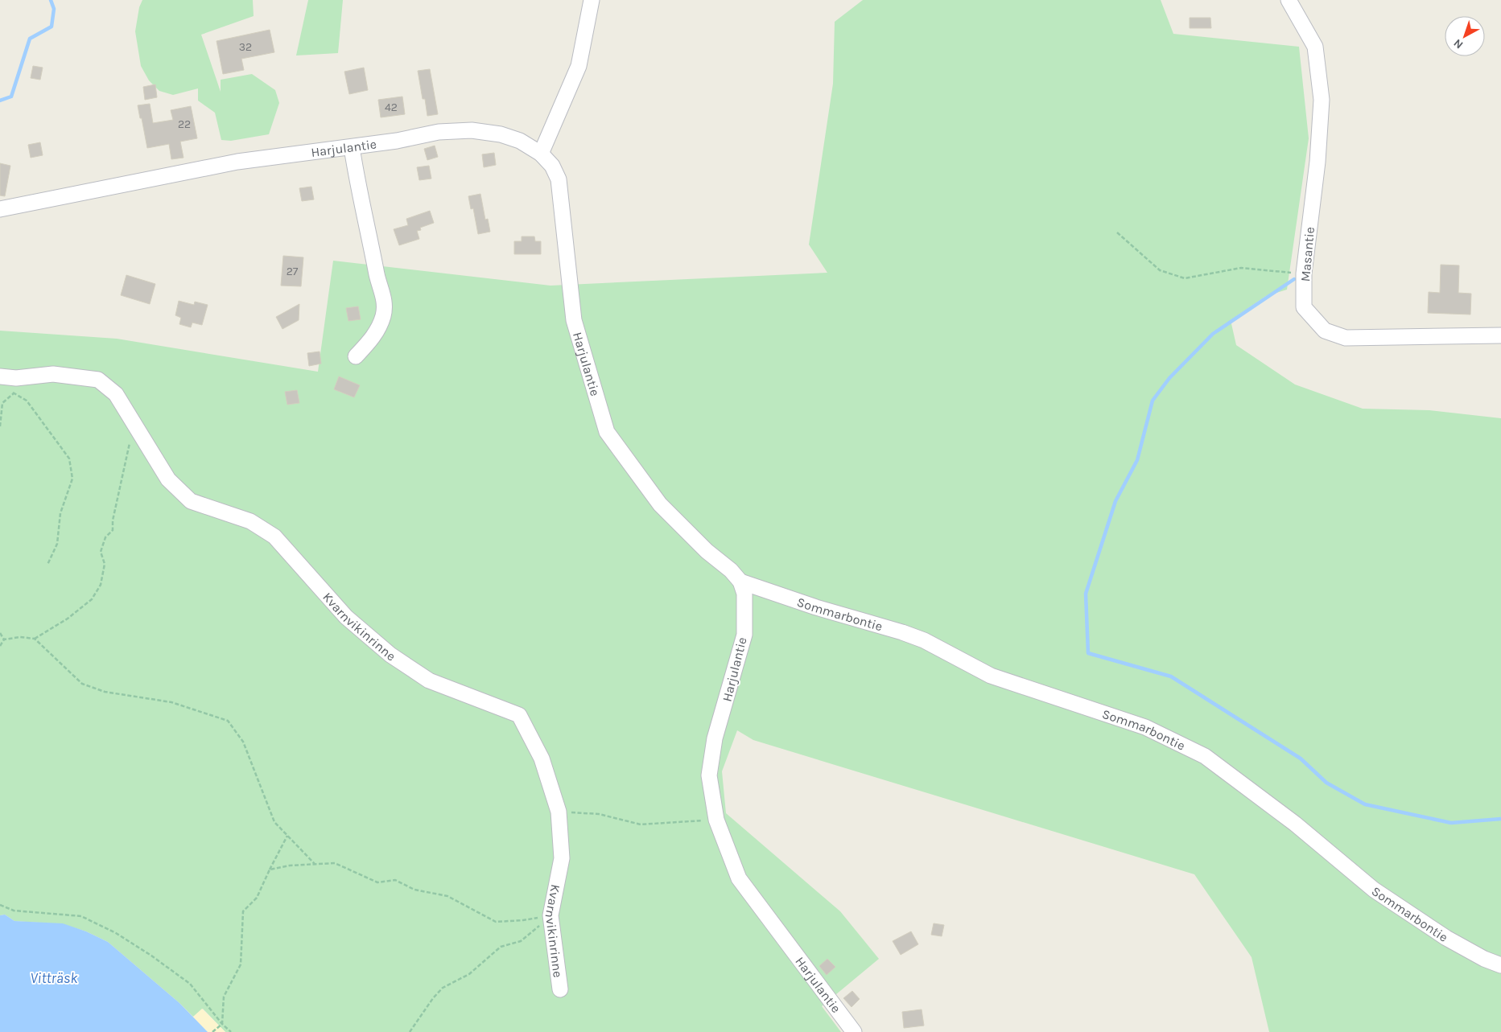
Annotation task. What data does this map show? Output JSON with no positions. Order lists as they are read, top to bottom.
{
  "streets": {
    "street": [
      "Harjulantie",
      "Masantie",
      "Sommarbontie",
      "Kvarnvikinrinne"
    ]
  },
  "crossings": [
    ["Harjulantie", "Sommarbontie"]
  ],
  "water": ["Vitträsk"],
  "house_numbers": [
    "32",
    "42",
    "22",
    "27"
  ],
  "north": "bottom left"
}
